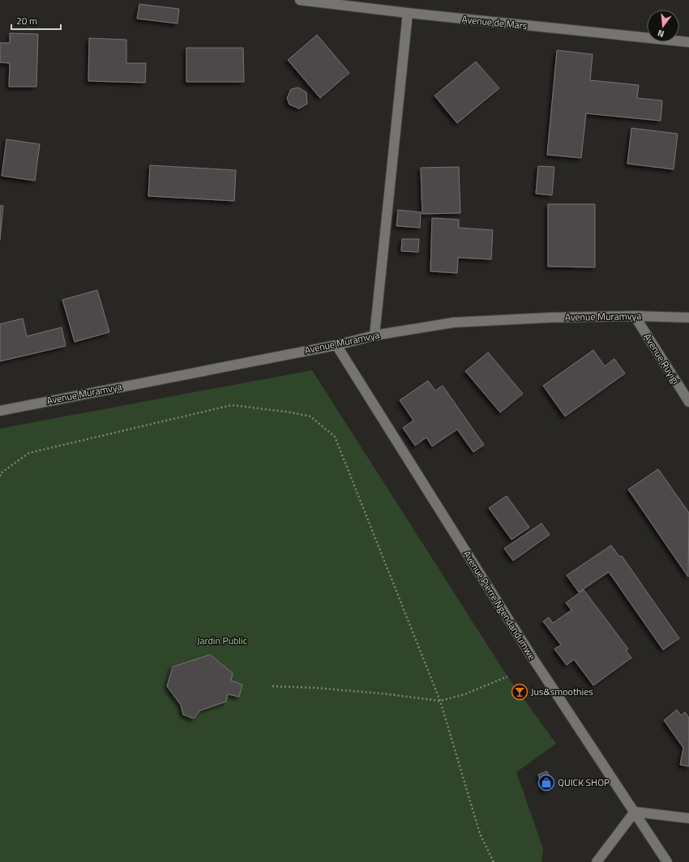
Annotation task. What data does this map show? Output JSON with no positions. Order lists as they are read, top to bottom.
{
  "streets": {
    "street": [
      "Avenue de Mars",
      "Avenue Muramvya",
      "Avenue Ruyigi",
      "Avenue Pierre Ngendandumwe"
    ]
  },
  "crossings": [
    ["Avenue Muramvya", "Avenue Ruyigi"],
    ["Avenue Muramvya", "Avenue Pierre Ngendandumwe"]
  ],
  "parks": ["Jardin Public"],
  "places": {
    "bar": ["Jus&smoothies"],
    "shop": ["QUICK SHOP"]
  },
  "scale_bar": "20 m",
  "north": "bottom"
}
